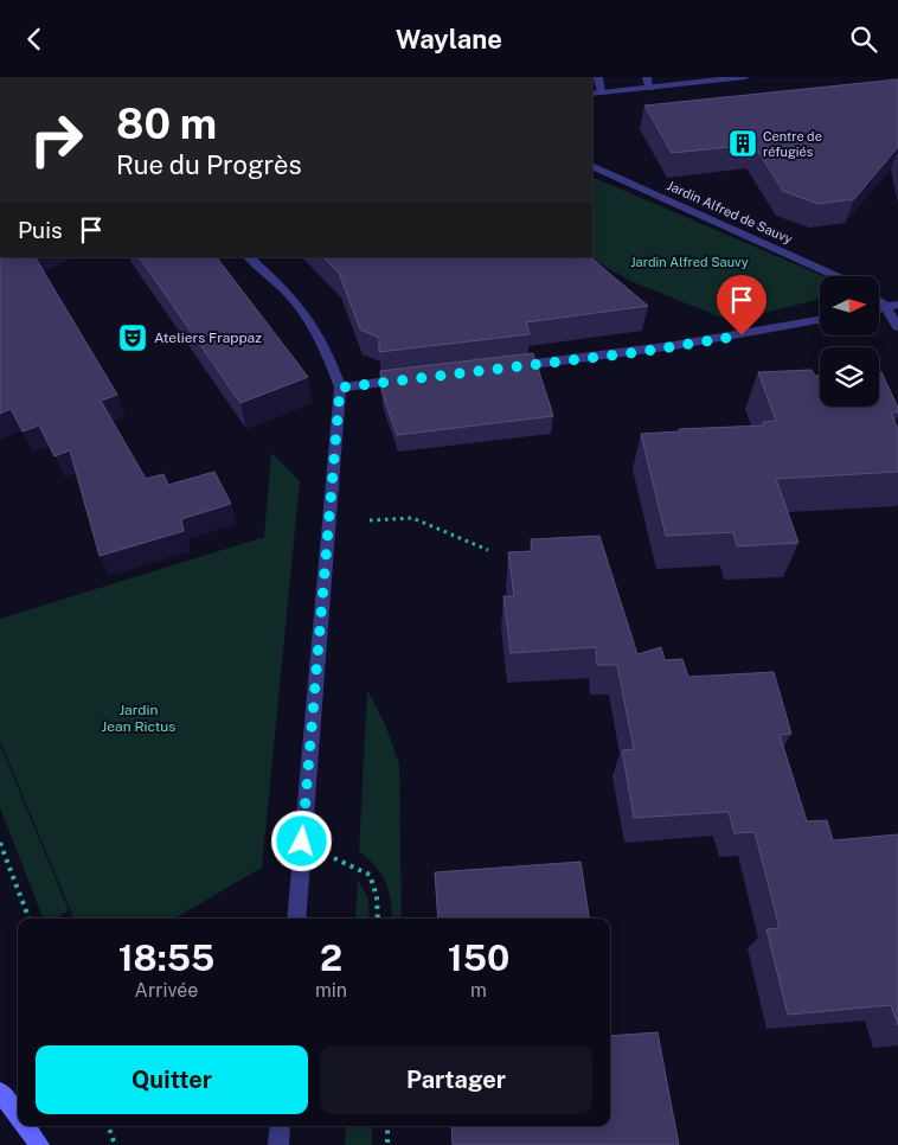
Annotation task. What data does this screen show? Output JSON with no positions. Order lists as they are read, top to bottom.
{
  "streets": {
    "street": ["Jardin Alfred de Sauvy"]
  },
  "parks": ["Jardin Alfred Sauvy", "Jardin Jean Rictus"],
  "places": {
    "building": ["Centre de réfugiés"],
    "theatre": ["Ateliers Frappaz"]
  },
  "north": "right",
  "page": {
    "header": "Waylane",
    "turn": ["80 m", "Rue du Progrès"],
    "then": "Puis",
    "eta": [
      "18:55",
      "Arrivée",
      "2",
      "min",
      "150",
      "m"
    ],
    "buttons": ["Quitter", "Partager"]
  }
}
